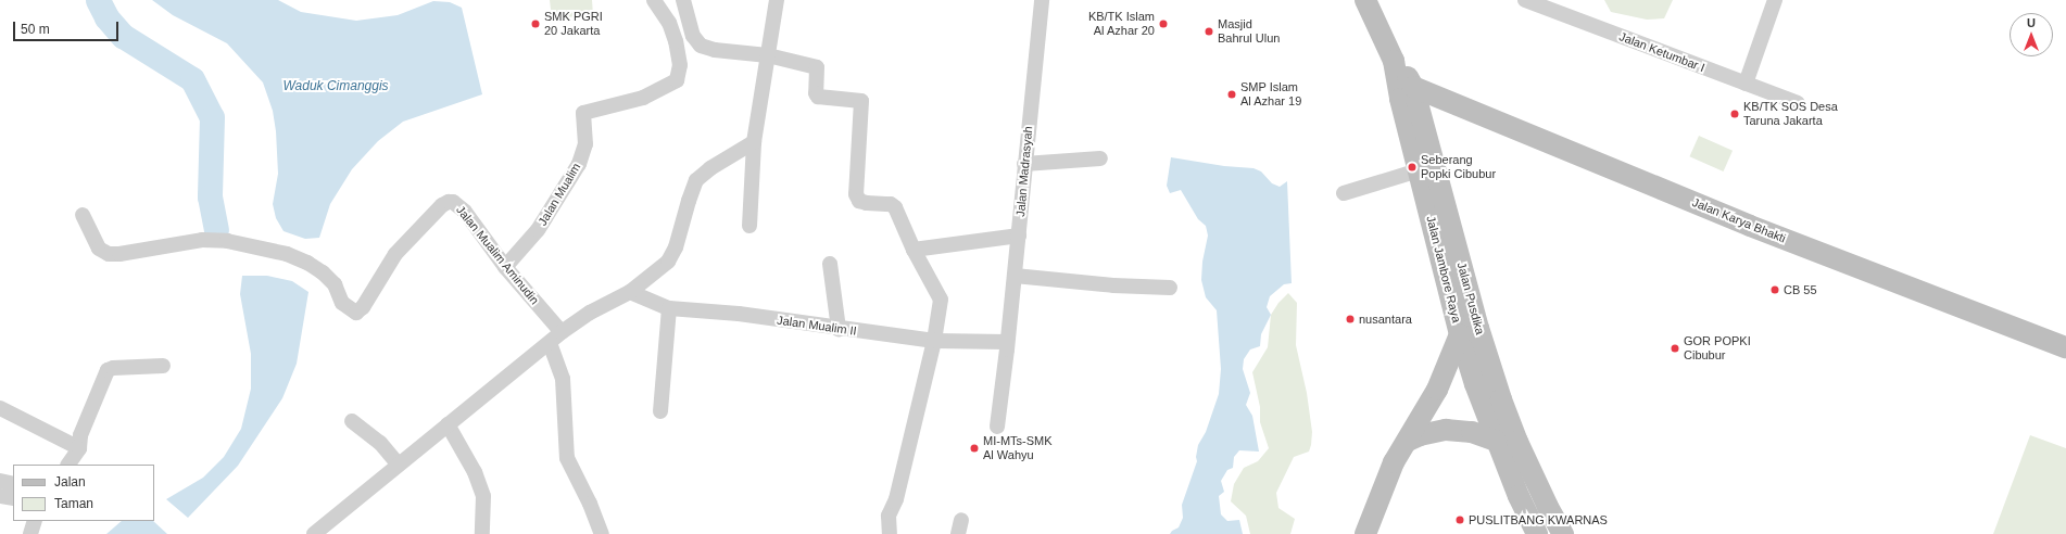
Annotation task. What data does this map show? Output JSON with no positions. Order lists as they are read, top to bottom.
{
  "streets": {
    "street": [
      "Jalan Ketumbar I",
      "Jalan Madrasyah",
      "Jalan Mualim",
      "Jalan Karya Bhakti",
      "Jalan Mualim Aminudin",
      "Jalan Jambore Raya",
      "Jalan Pusdika",
      "Jalan Mualim II"
    ]
  },
  "crossings": [
    ["Jalan Madrasyah", "Jalan Mualim II"],
    ["Jalan Mualim", "Jalan Mualim Aminudin"],
    ["Jalan Karya Bhakti", "Jalan Pusdika"],
    ["Jalan Jambore Raya", "Jalan Pusdika"]
  ],
  "water": ["Waduk Cimanggis"],
  "places": [
    "SMK PGRI 20 Jakarta",
    "KB/TK Islam Al Azhar 20",
    "Masjid Bahrul Ulun",
    "SMP Islam Al Azhar 19",
    "KB/TK SOS Desa Taruna Jakarta",
    "Seberang Popki Cibubur",
    "CB 55",
    "nusantara",
    "GOR POPKI Cibubur",
    "MI-MTs-SMK Al Wahyu",
    "PUSLITBANG KWARNAS"
  ],
  "legend": ["Jalan", "Taman"],
  "scale_bar": "50 m",
  "north": "top"
}
